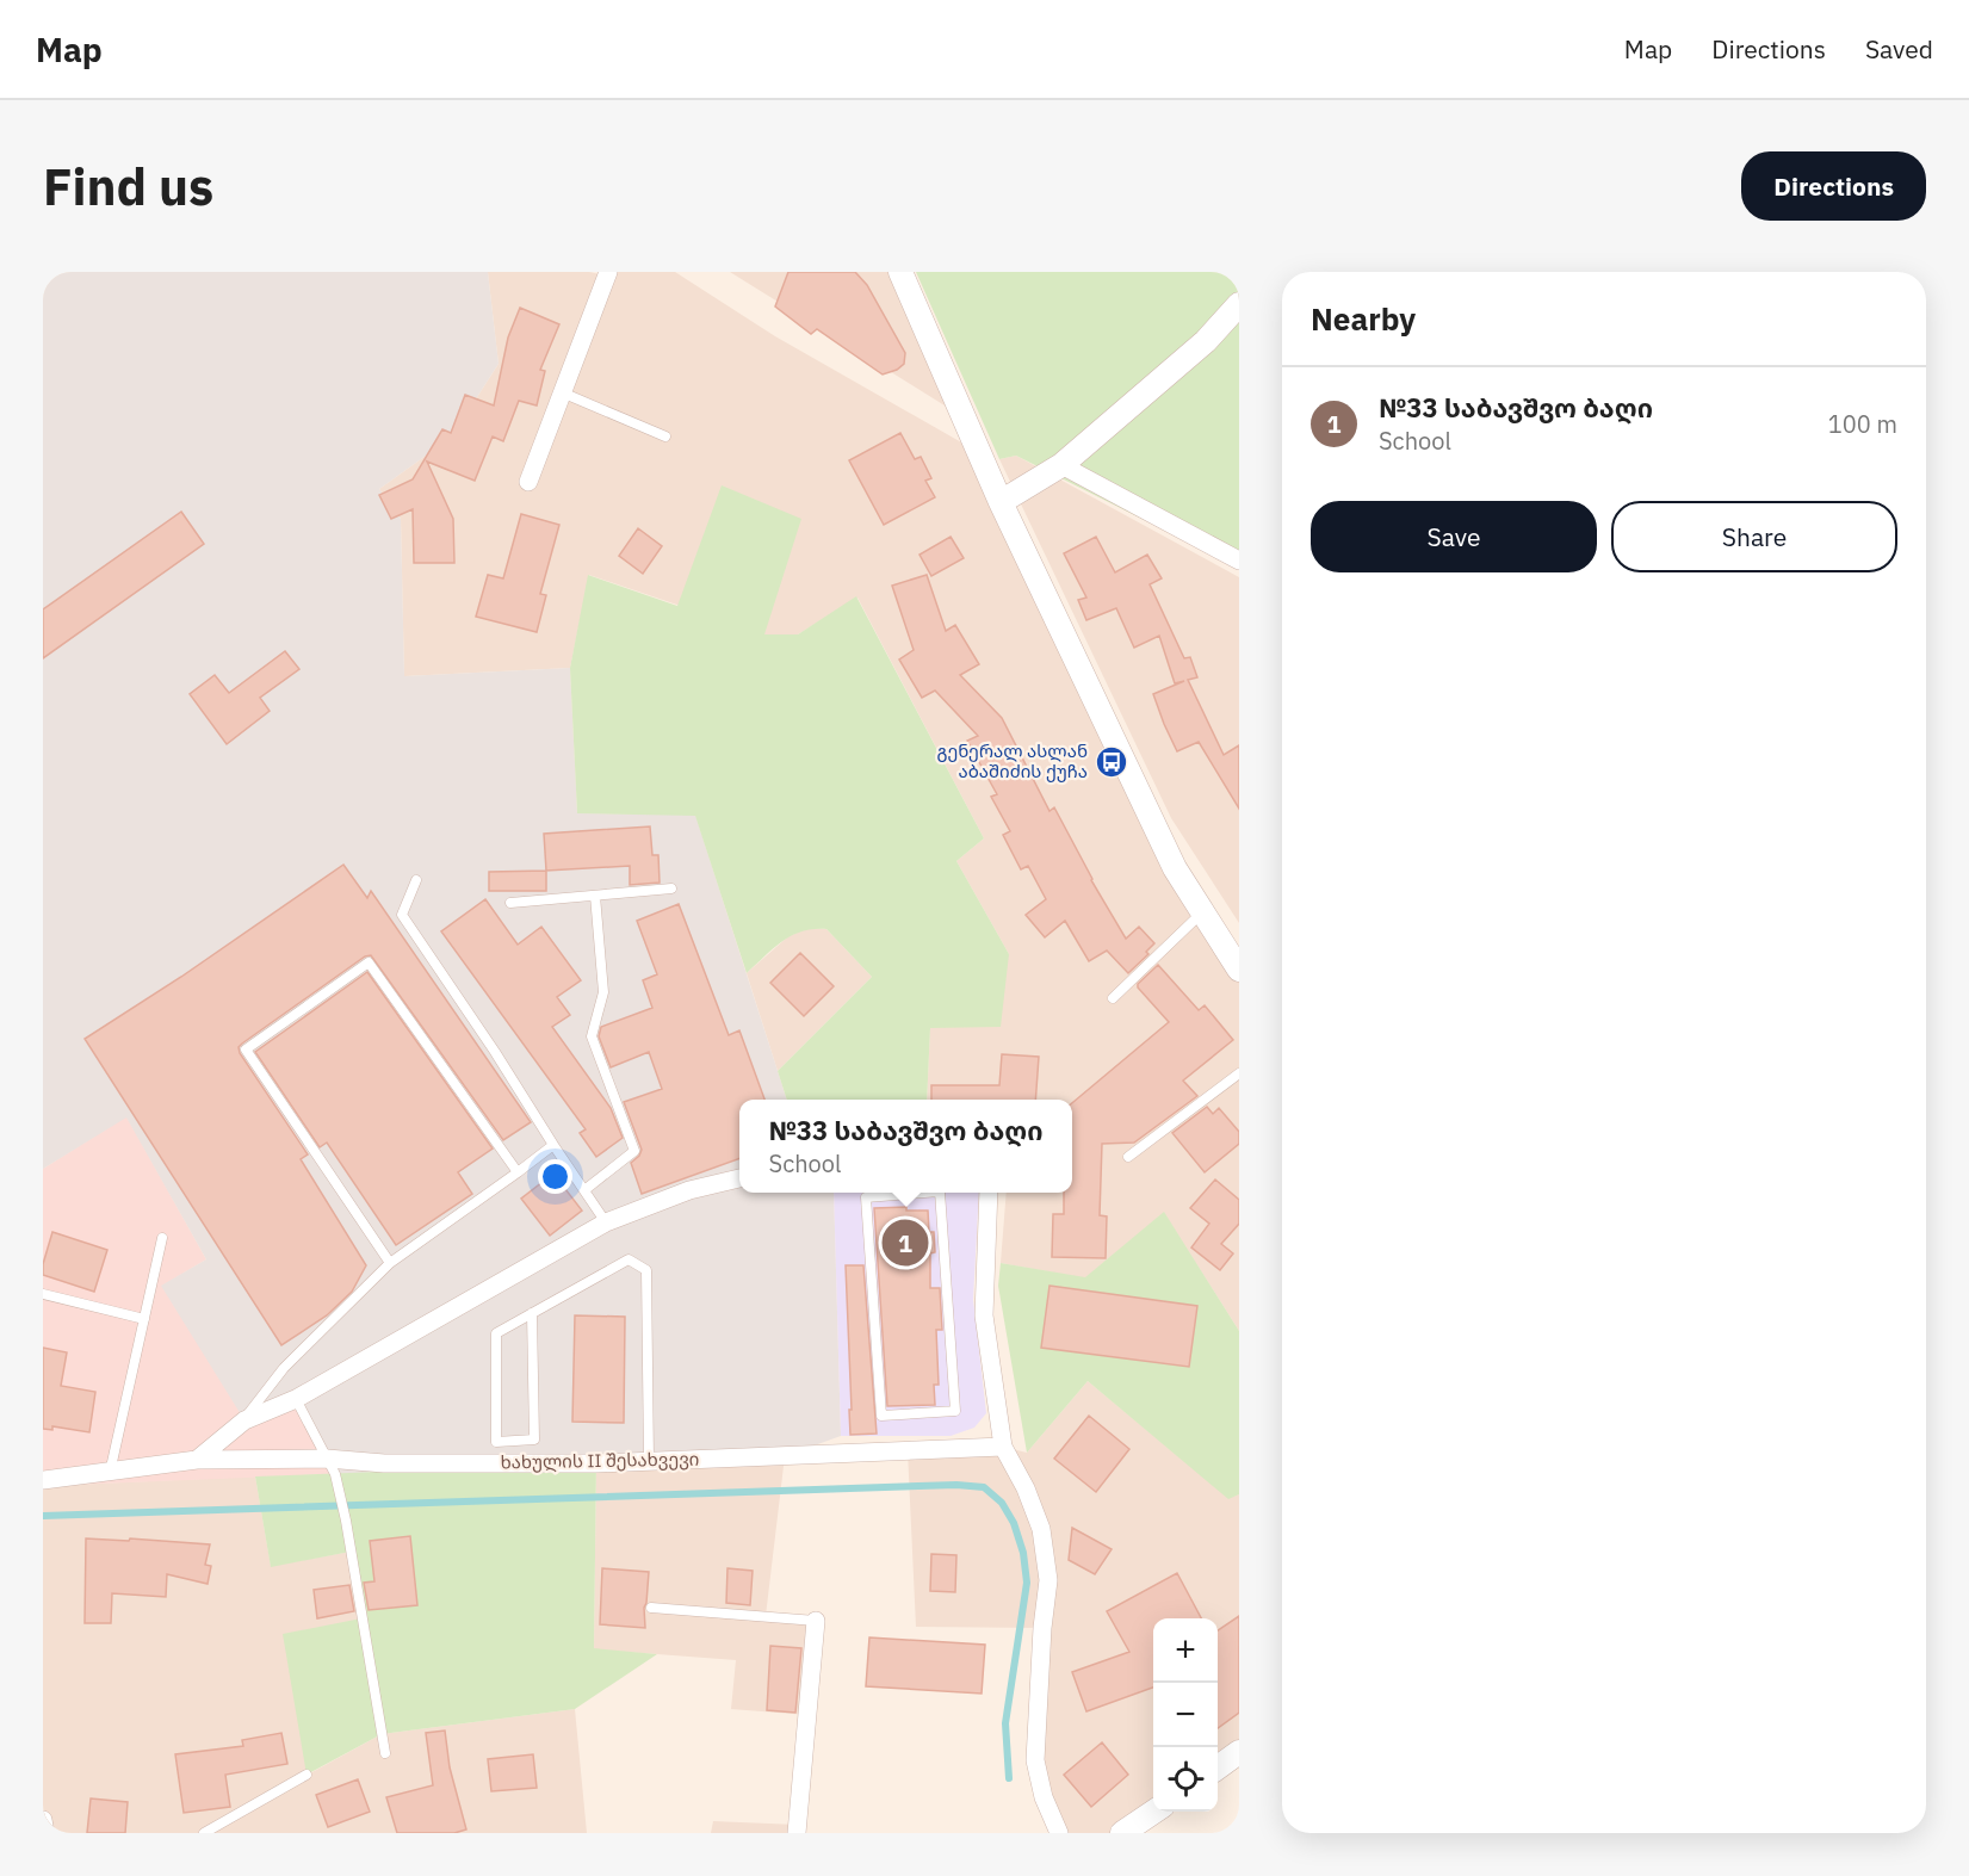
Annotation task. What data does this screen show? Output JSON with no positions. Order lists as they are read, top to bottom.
{
  "streets": {
    "street": ["ხახულის II შესახვევი"]
  },
  "places": {
    "bus stop": ["გენერალ ასლან აბაშიძის ქუჩა"]
  },
  "page": {
    "header": "Map",
    "nav": ["Map", "Directions", "Saved"],
    "buttons": [
      "Directions",
      ["Save", "Share"]
    ],
    "title": "Find us",
    "heading": "Nearby",
    "list": [
      {
        "mark": "1",
        "name": "№33 საბავშვო ბაღი",
        "note": "School",
        "value": "100 m"
      }
    ],
    "popup": ["№33 საბავშვო ბაღი", "School"],
    "pins": "1",
    "map_buttons": ["+", "−"]
  }
}
